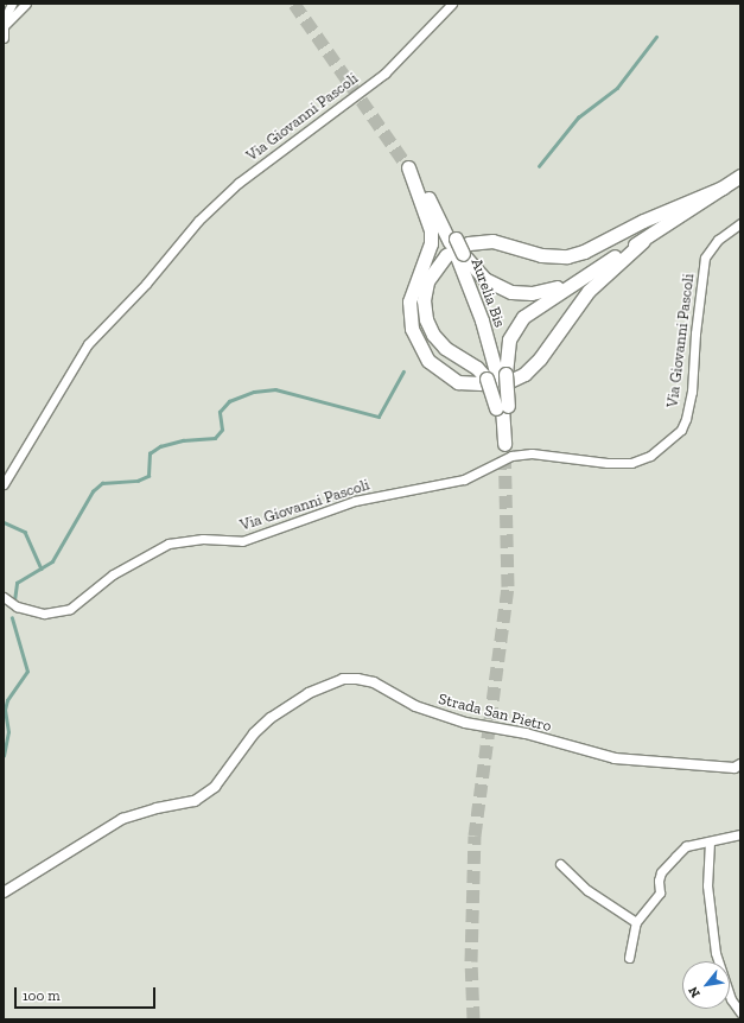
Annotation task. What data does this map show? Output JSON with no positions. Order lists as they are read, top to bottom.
{
  "streets": {
    "highway": ["Aurelia Bis"],
    "street": ["Via Giovanni Pascoli", "Strada San Pietro"]
  },
  "scale_bar": "100 m",
  "north": "bottom left"
}
